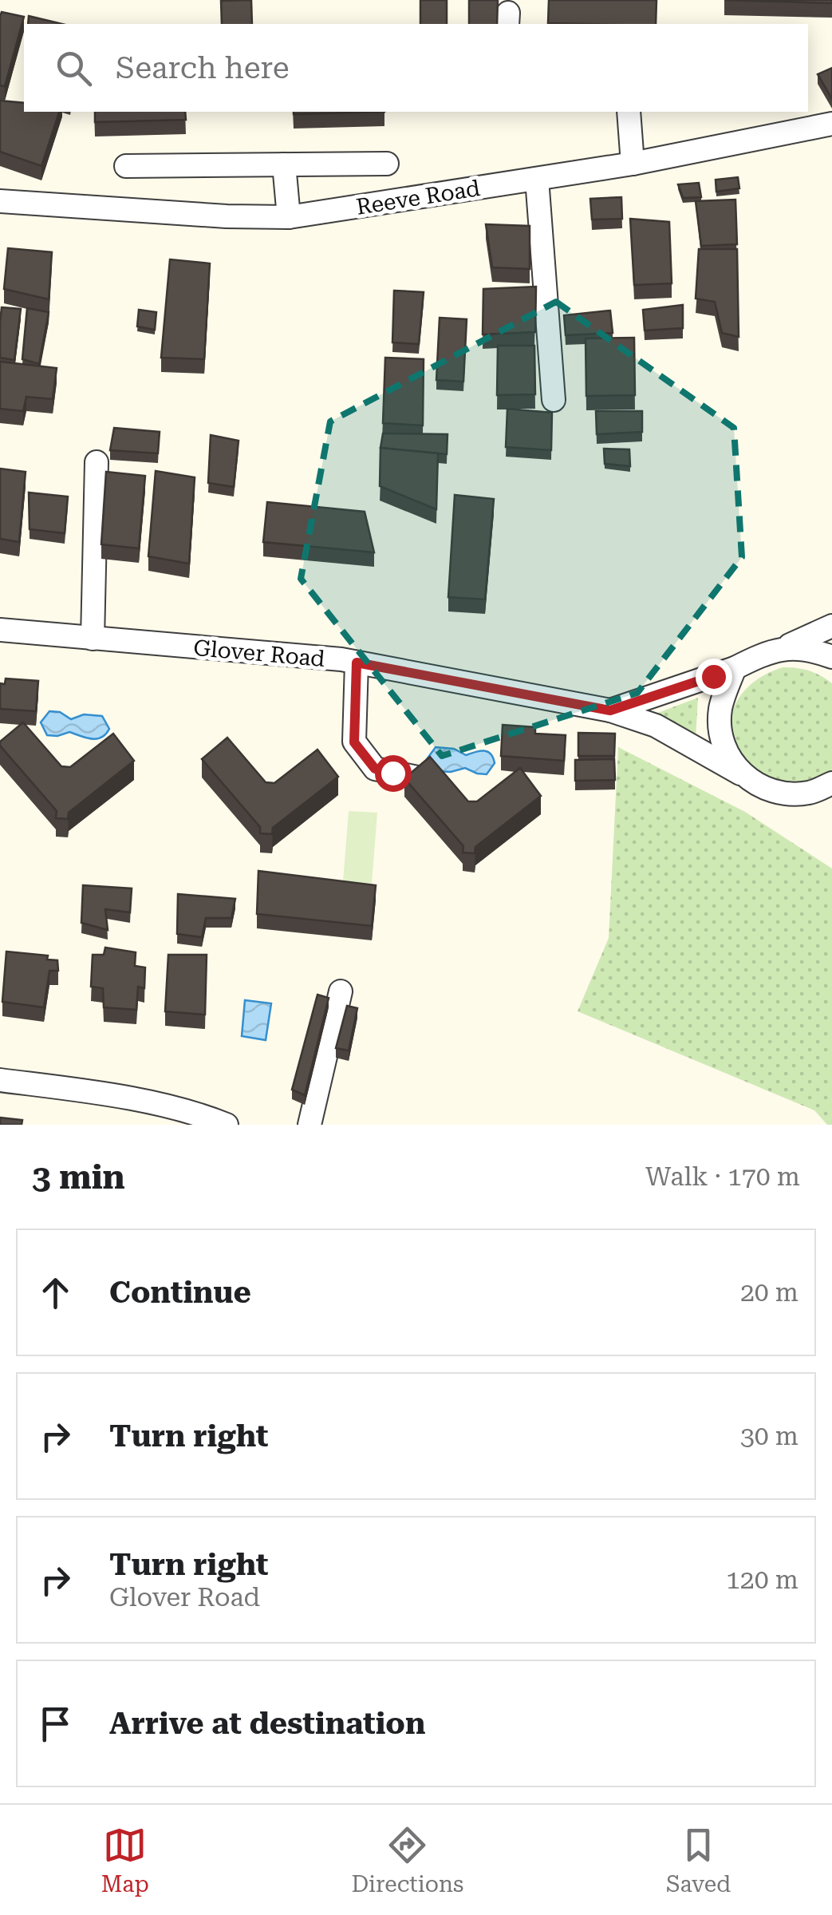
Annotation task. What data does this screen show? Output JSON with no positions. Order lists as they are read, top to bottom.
{
  "streets": {
    "street": ["Reeve Road", "Glover Road"]
  },
  "page": {
    "search": "Search here",
    "heading": ["3 min", "Walk · 170 m"],
    "list": [
      ["Continue", "20 m"],
      ["Turn right", "30 m"],
      ["Turn right", "Glover Road", "120 m"],
      "Arrive at destination"
    ],
    "nav": ["Map", "Directions", "Saved"]
  }
}
